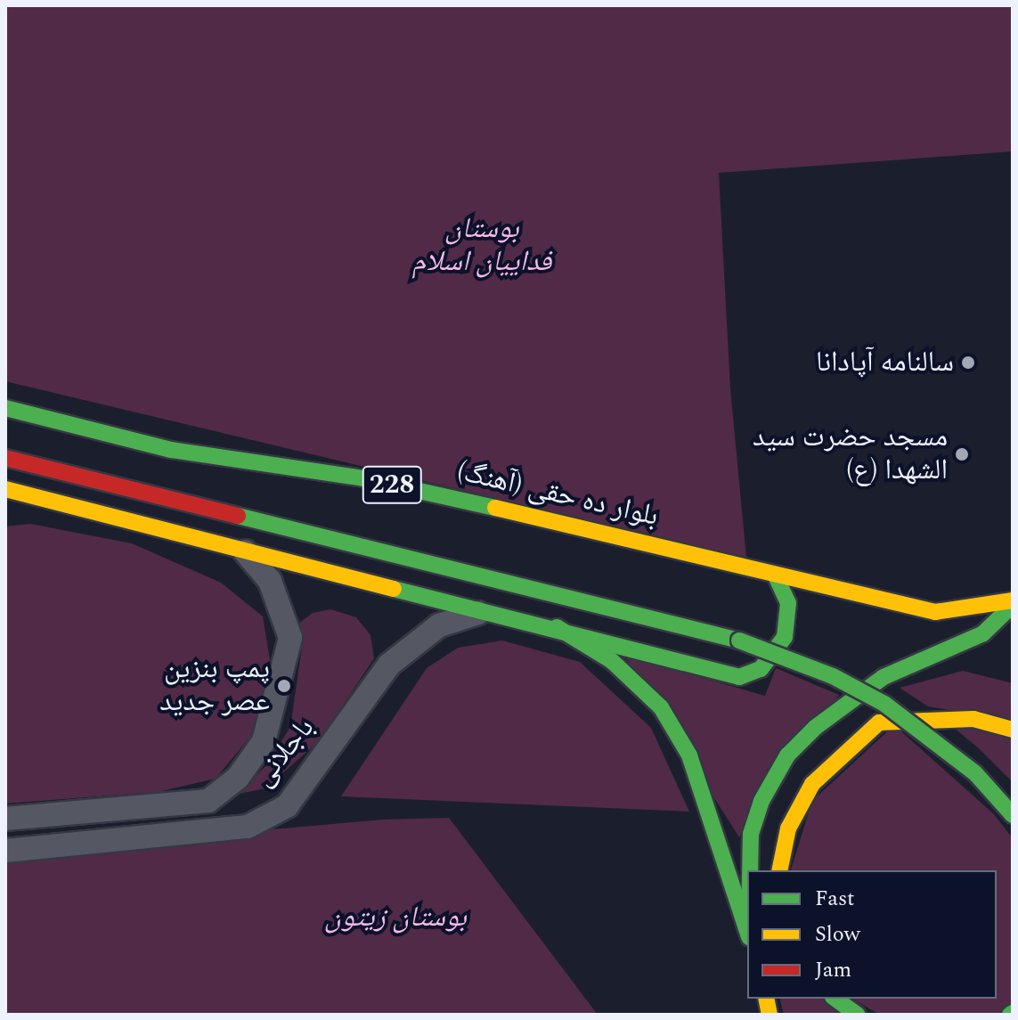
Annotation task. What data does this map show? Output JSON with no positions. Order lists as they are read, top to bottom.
{
  "streets": {
    "main road": ["228", "بلوار ده حقی (آهنگ)"],
    "street": ["باجلانی"]
  },
  "parks": ["بوستان فداییان اسلام", "بوستان زیتون"],
  "places": ["سالنامه آپادانا", "مسجد حضرت سید الشهدا (ع)", "پمپ بنزین عصر جدید"],
  "legend": ["Fast", "Slow", "Jam"]
}
